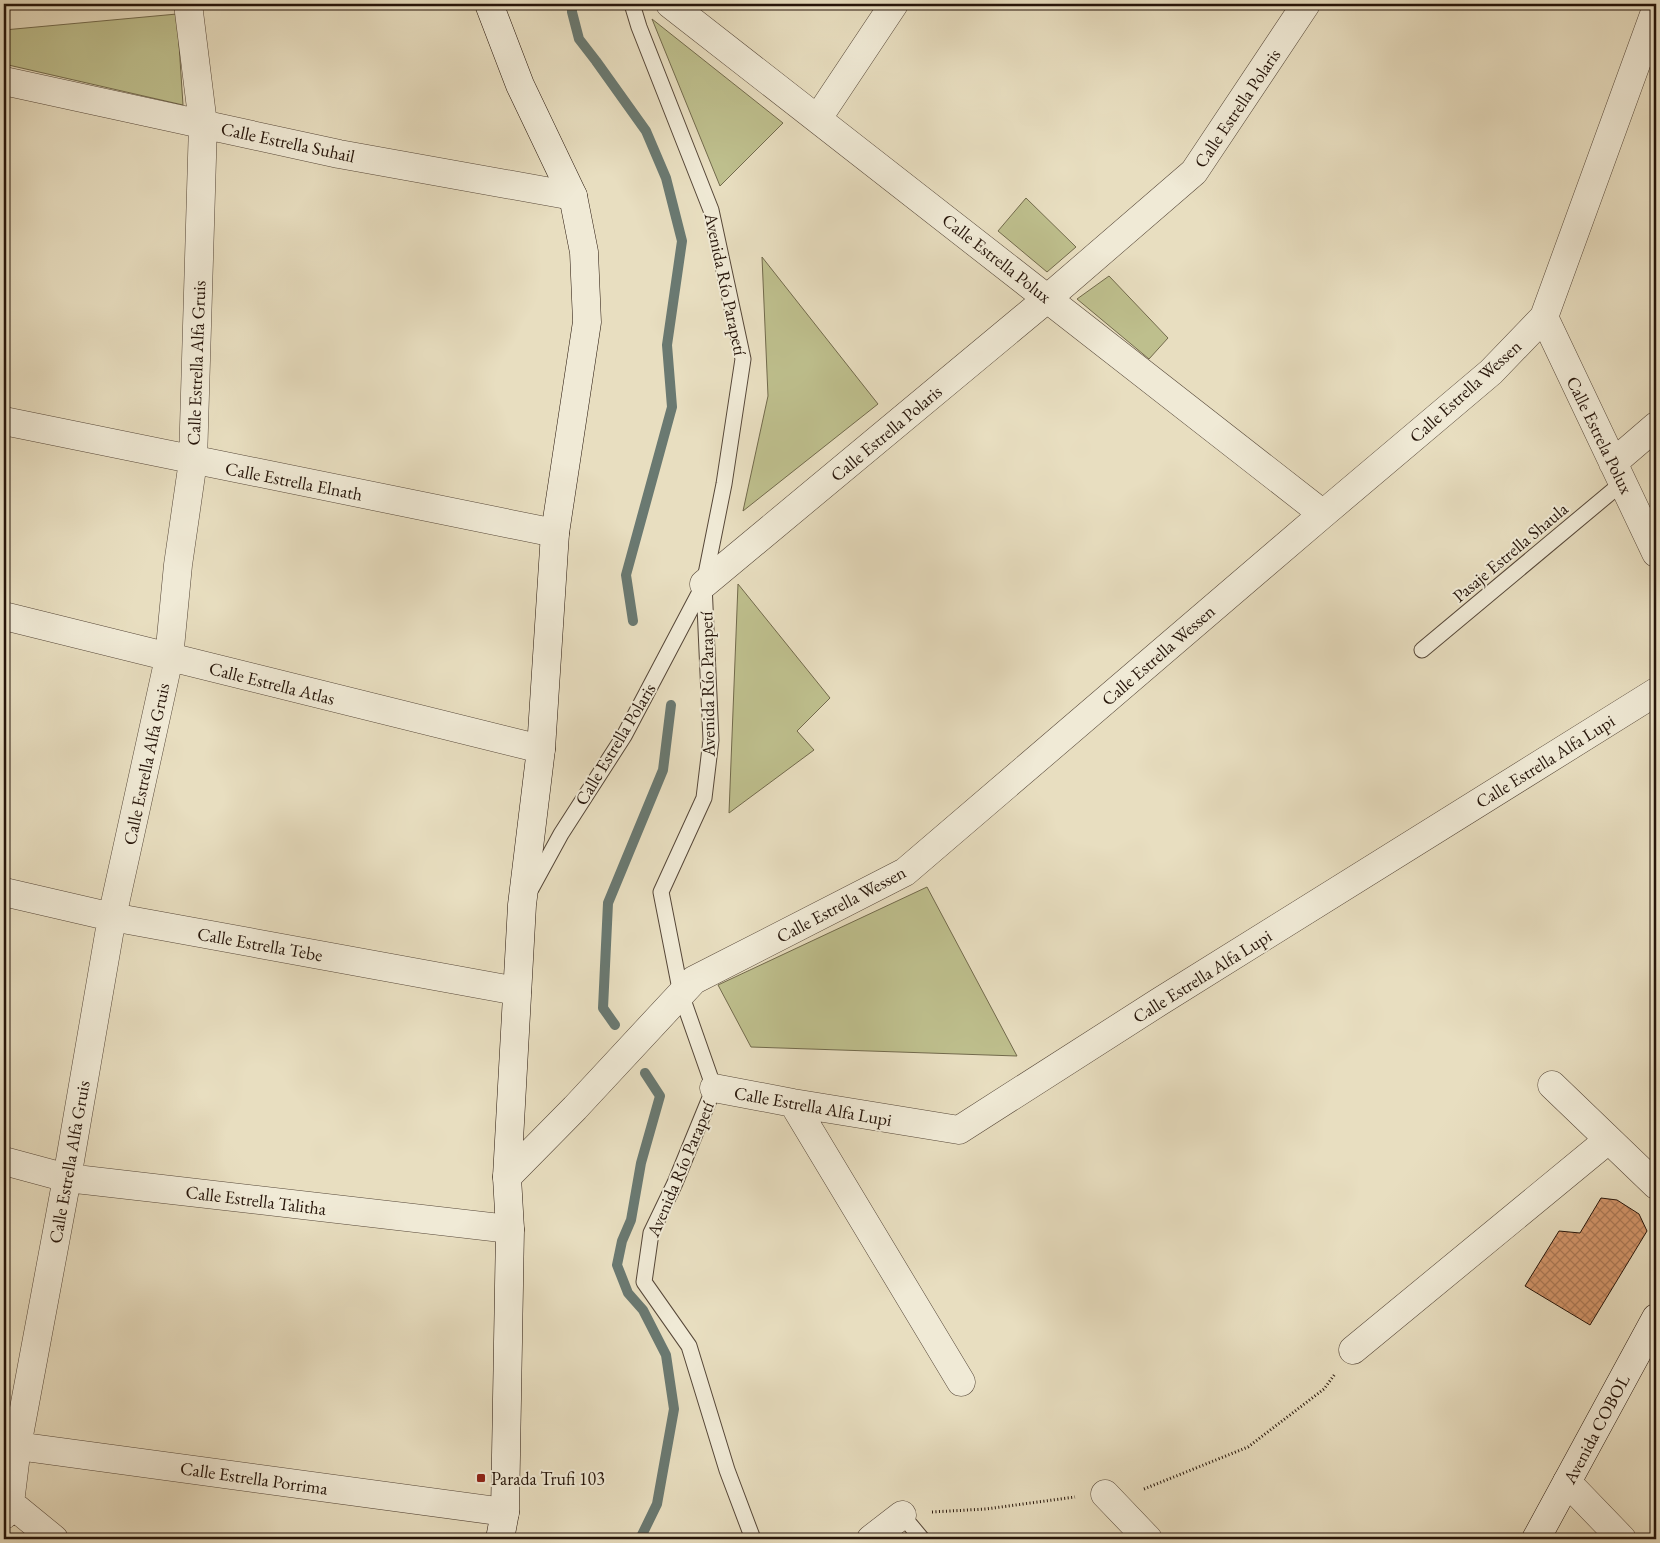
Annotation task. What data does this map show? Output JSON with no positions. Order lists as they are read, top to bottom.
{
  "streets": {
    "street": [
      "Calle Estrella Polaris",
      "Calle Estrella Suhail",
      "Calle Estrella Polux",
      "Calle Estrella Alfa Gruis",
      "Calle Estrella Wessen",
      "Calle Estrela Polux",
      "Calle Estrella Elnath",
      "Calle Estrella Atlas",
      "Calle Estrella Alfa Lupi",
      "Calle Estrella Tebe",
      "Calle Estrella Talitha",
      "Avenida COBOL",
      "Calle Estrella Porrima"
    ],
    "lane": ["Avenida Río Parapetí", "Pasaje Estrella Shaula"]
  },
  "crossings": [
    ["Calle Estrella Polaris", "Calle Estrella Polux"],
    ["Calle Estrella Polaris", "Avenida Río Parapetí"],
    ["Calle Estrella Suhail", "Calle Estrella Alfa Gruis"],
    ["Calle Estrella Polux", "Calle Estrella Wessen"],
    ["Avenida Río Parapetí", "Calle Estrella Wessen"],
    ["Avenida Río Parapetí", "Calle Estrella Alfa Lupi"],
    ["Calle Estrella Alfa Gruis", "Calle Estrella Elnath"],
    ["Calle Estrella Alfa Gruis", "Calle Estrella Atlas"],
    ["Calle Estrella Alfa Gruis", "Calle Estrella Tebe"],
    ["Calle Estrella Alfa Gruis", "Calle Estrella Talitha"],
    ["Calle Estrella Alfa Gruis", "Calle Estrella Porrima"],
    ["Calle Estrella Wessen", "Calle Estrela Polux"],
    ["Calle Estrela Polux", "Pasaje Estrella Shaula"]
  ],
  "places": {
    "transit": ["Parada Trufi 103"]
  }
}
